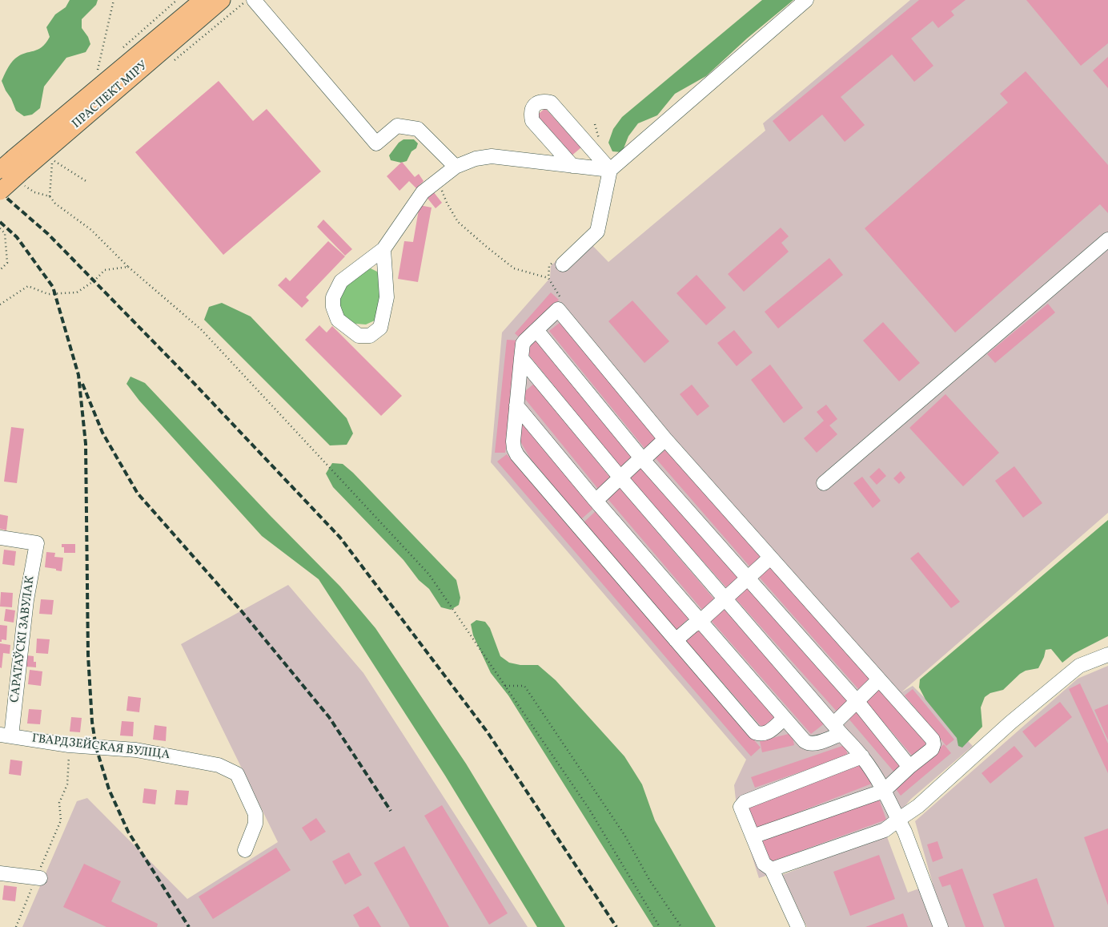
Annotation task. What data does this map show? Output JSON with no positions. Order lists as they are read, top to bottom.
{
  "streets": {
    "main road": ["ПРАСПЕКТ МІРУ"],
    "street": ["САРАТАЎСКІ ЗАВУЛАК", "ГВАРДЗЕЙСКАЯ ВУЛІЦА"]
  },
  "crossings": [
    ["САРАТАЎСКІ ЗАВУЛАК", "ГВАРДЗЕЙСКАЯ ВУЛІЦА"]
  ]
}
